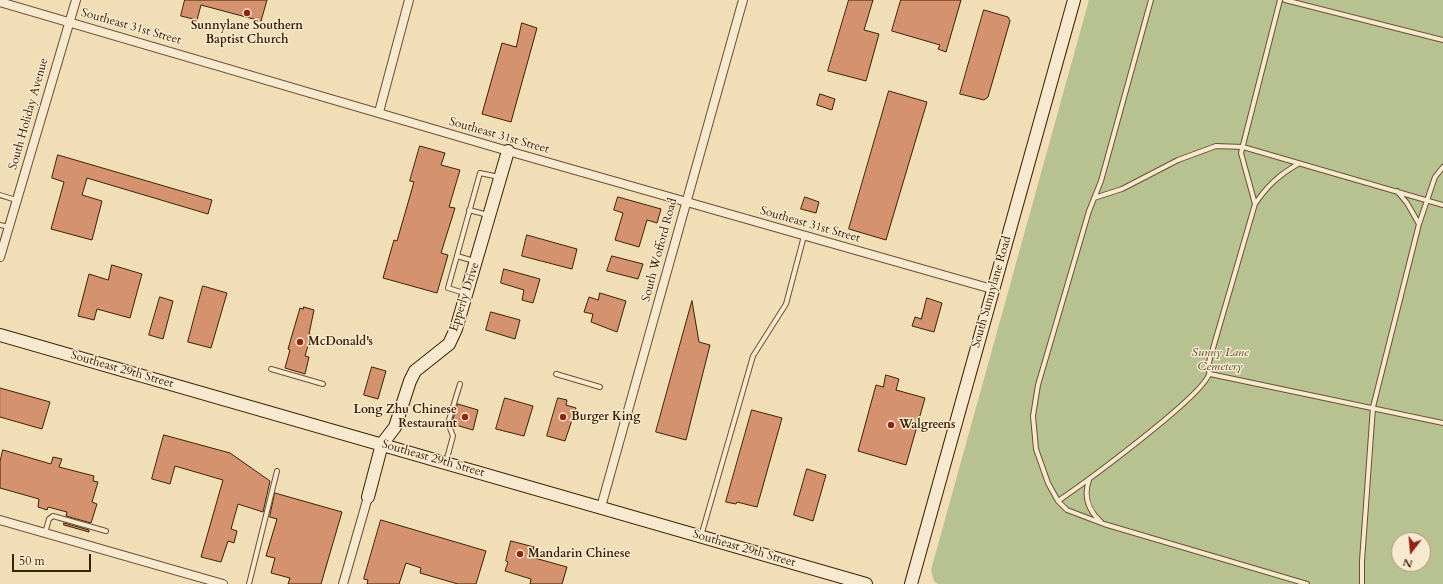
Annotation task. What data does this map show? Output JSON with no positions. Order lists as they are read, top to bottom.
{
  "streets": {
    "main road": ["South Sunnylane Road", "Epperly Drive", "Southeast 29th Street"],
    "street": ["Southeast 31st Street", "South Holiday Avenue", "South Wofford Road"]
  },
  "crossings": [
    ["Southeast 31st Street", "South Holiday Avenue"],
    ["Southeast 31st Street", "South Wofford Road"],
    ["Southeast 31st Street", "South Sunnylane Road"],
    ["Southeast 31st Street", "Epperly Drive"],
    ["South Wofford Road", "Southeast 29th Street"],
    ["Epperly Drive", "Southeast 29th Street"]
  ],
  "parks": ["Sunny Lane Cemetery"],
  "places": [
    "Sunnylane Southern Baptist Church",
    "McDonald's",
    "Long Zhu Chinese Restaurant",
    "Burger King",
    "Walgreens",
    "Mandarin Chinese"
  ],
  "scale_bar": "50 m",
  "north": "bottom"
}
